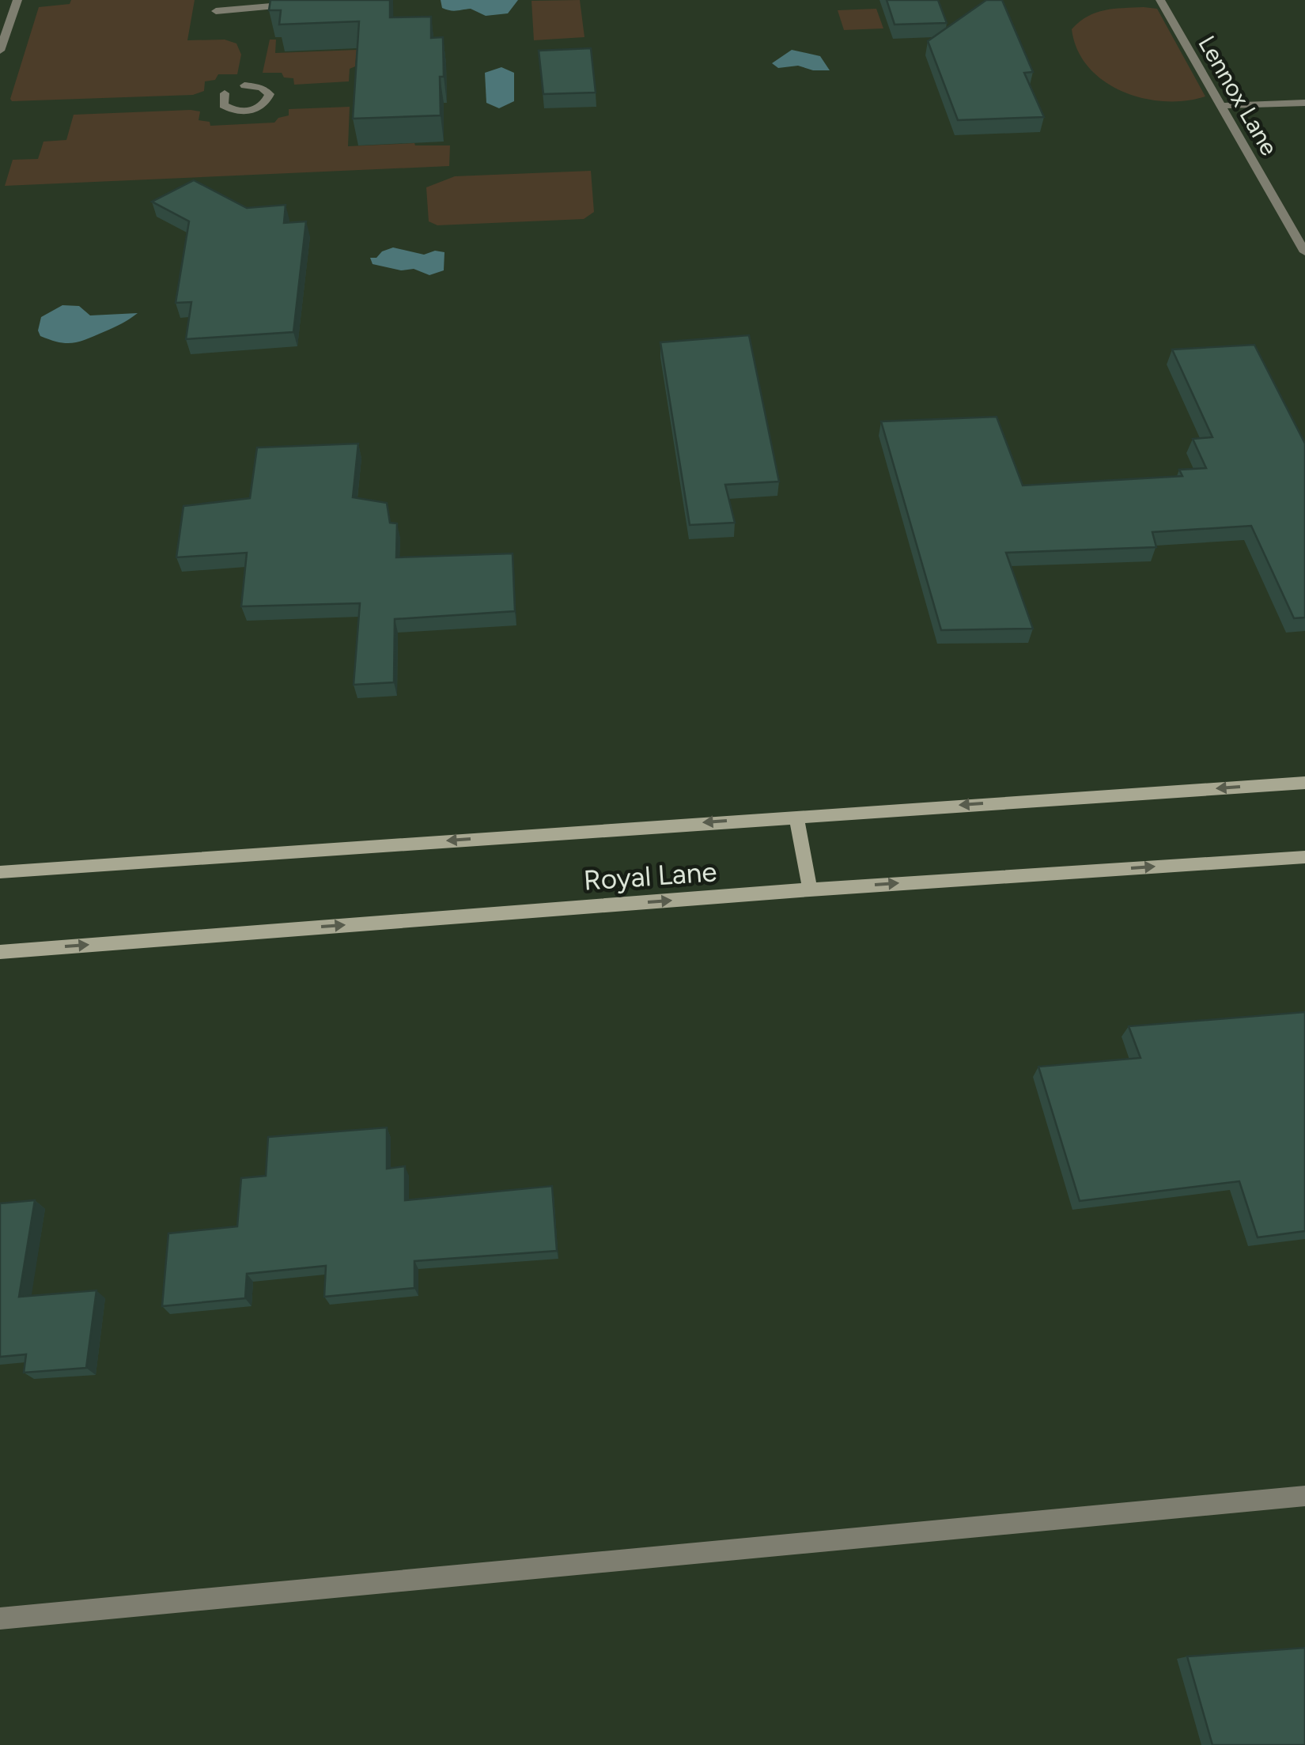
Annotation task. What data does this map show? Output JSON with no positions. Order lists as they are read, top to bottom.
{
  "streets": {
    "main road": ["Royal Lane"],
    "street": ["Lennox Lane"]
  }
}
